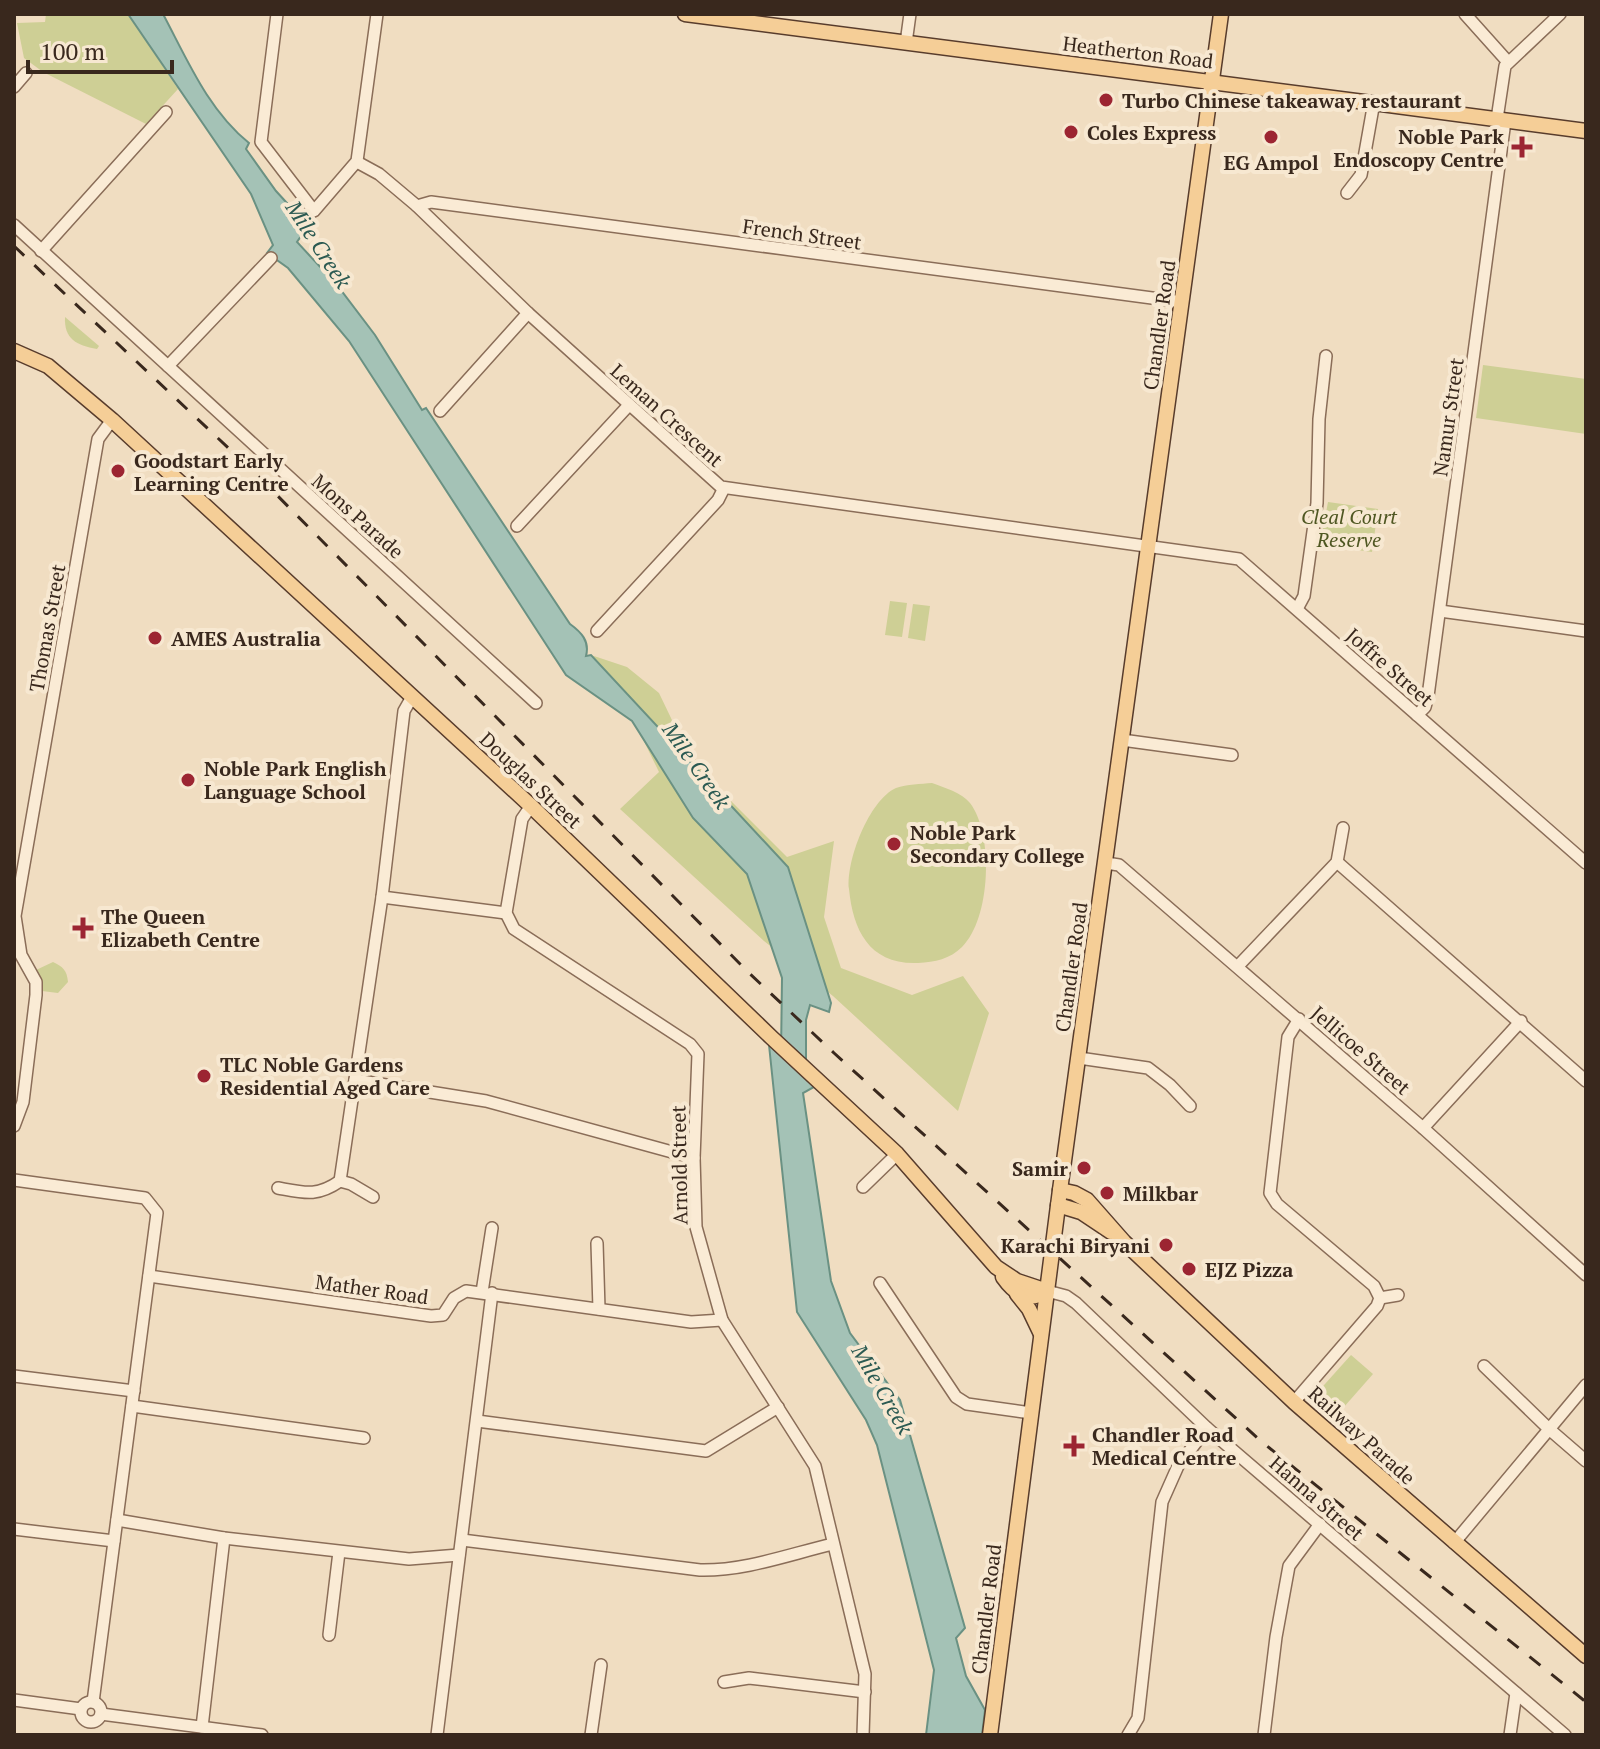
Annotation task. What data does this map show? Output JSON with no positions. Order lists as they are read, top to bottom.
{
  "streets": {
    "main road": [
      "Heatherton Road",
      "Chandler Road",
      "Douglas Street",
      "Railway Parade"
    ],
    "street": [
      "French Street",
      "Leman Crescent",
      "Namur Street",
      "Mons Parade",
      "Thomas Street",
      "Joffre Street",
      "Jellicoe Street",
      "Arnold Street",
      "Mather Road",
      "Hanna Street"
    ]
  },
  "crossings": [
    ["Heatherton Road", "Chandler Road"],
    ["Heatherton Road", "Namur Street"],
    ["French Street", "Chandler Road"],
    ["French Street", "Leman Crescent"],
    ["Chandler Road", "Leman Crescent"],
    ["Chandler Road", "Joffre Street"],
    ["Chandler Road", "Douglas Street"],
    ["Chandler Road", "Jellicoe Street"],
    ["Chandler Road", "Railway Parade"],
    ["Chandler Road", "Hanna Street"],
    ["Leman Crescent", "Joffre Street"],
    ["Namur Street", "Joffre Street"],
    ["Thomas Street", "Douglas Street"],
    ["Douglas Street", "Hanna Street"]
  ],
  "water": ["Mile Creek"],
  "parks": ["Cleal Court Reserve"],
  "places": {
    "other": [
      "Turbo Chinese takeaway restaurant",
      "Coles Express",
      "EG Ampol",
      "Goodstart Early Learning Centre",
      "AMES Australia",
      "Noble Park English Language School",
      "Noble Park Secondary College",
      "TLC Noble Gardens Residential Aged Care",
      "Samir",
      "Milkbar",
      "Karachi Biryani",
      "EJZ Pizza"
    ],
    "health": ["Noble Park Endoscopy Centre", "The Queen Elizabeth Centre", "Chandler Road Medical Centre"]
  },
  "scale_bar": "100 m"
}
